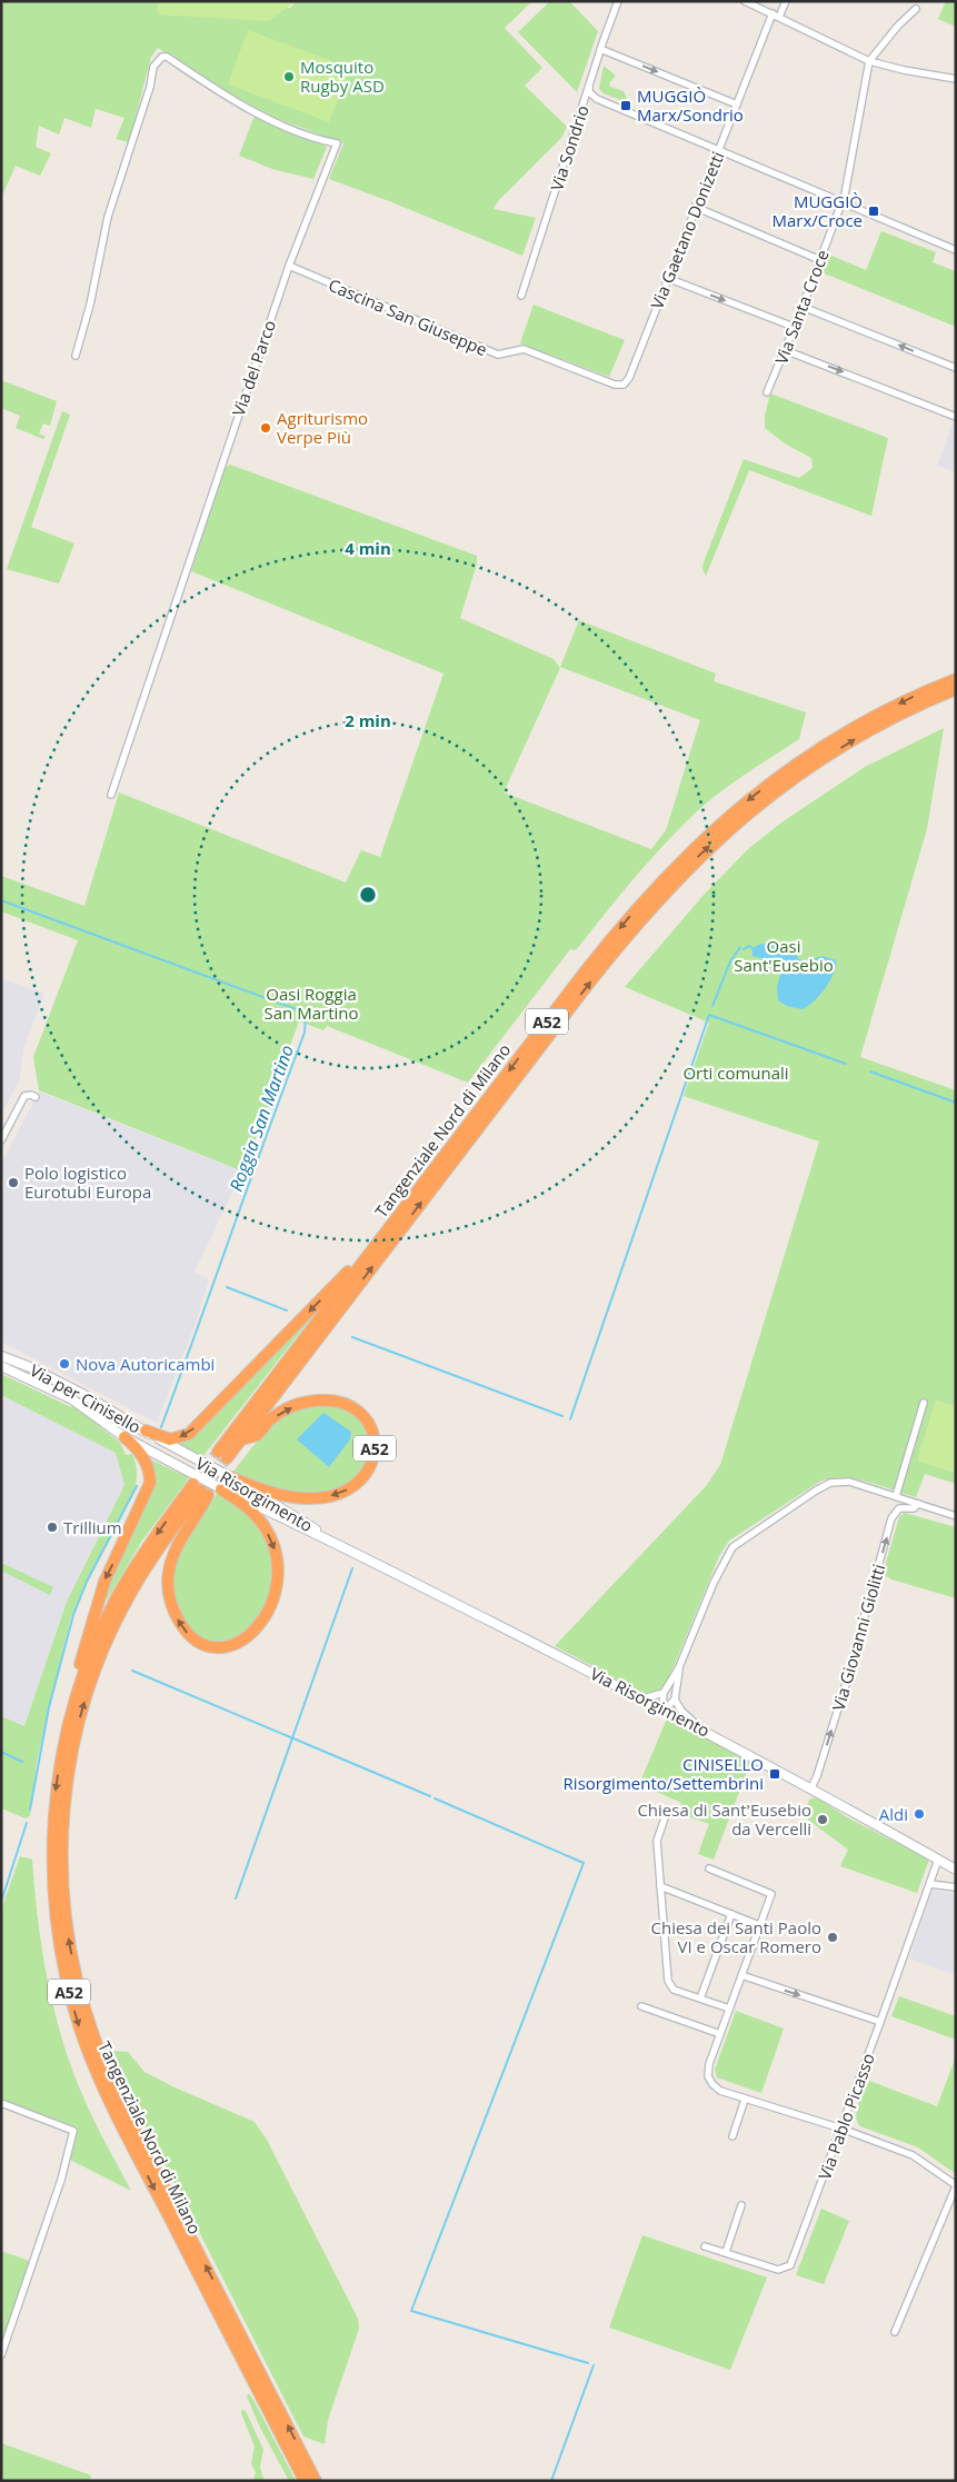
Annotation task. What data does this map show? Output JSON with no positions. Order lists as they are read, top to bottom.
{
  "streets": {
    "highway": ["A52", "Tangenziale Nord di Milano"],
    "street": [
      "Via Sondrio",
      "Via Gaetano Donizetti",
      "Via Santa Croce",
      "Cascina San Giuseppe",
      "Via del Parco",
      "Via per Cinisello",
      "Via Risorgimento",
      "Via Giovanni Giolitti",
      "Via Pablo Picasso"
    ]
  },
  "crossings": [
    ["Via Gaetano Donizetti", "Cascina San Giuseppe"],
    ["Cascina San Giuseppe", "Via del Parco"],
    ["A52", "Tangenziale Nord di Milano"],
    ["A52", "Via per Cinisello"],
    ["A52", "Via Risorgimento"],
    ["Via per Cinisello", "Via Risorgimento"],
    ["Via Risorgimento", "Via Giovanni Giolitti"],
    ["Via Risorgimento", "Via Pablo Picasso"]
  ],
  "one_way": ["Via Giovanni Giolitti"],
  "water": ["Roggia San Martino"],
  "parks": ["Oasi Sant'Eusebio", "Oasi Roggia San Martino", "Orti comunali"],
  "places": {
    "other": [
      "Mosquito Rugby ASD",
      "Agriturismo Verpe Più",
      "Polo logistico Eurotubi Europa",
      "Nova Autoricambi",
      "Trillium",
      "Aldi",
      "Chiesa di Sant'Eusebio da Vercelli",
      "Chiesa dei Santi Paolo VI e Oscar Romero"
    ],
    "transit": ["MUGGIÒ Marx/Sondrio", "MUGGIÒ Marx/Croce", "CINISELLO Risorgimento/Settembrini"]
  },
  "rings": ["4 min", "2 min"]
}
